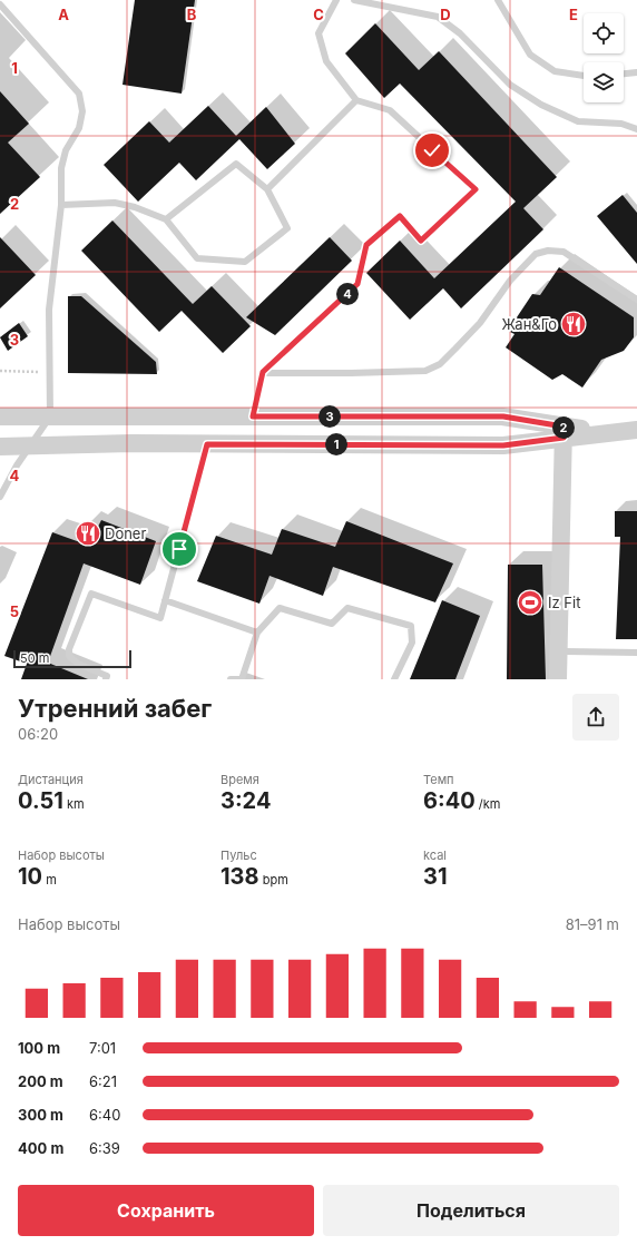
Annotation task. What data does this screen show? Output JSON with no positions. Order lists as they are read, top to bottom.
{
  "places": {
    "restaurant": ["Жан&Го", "Doner"],
    "sports": ["Iz Fit"]
  },
  "scale_bar": "50 m",
  "page": {
    "pins": [
      "4",
      "3",
      "2",
      "1"
    ],
    "scale": "50 m",
    "heading": ["Утренний забег", "06:20"],
    "stats": [
      ["Дистанция", "0.51 km"],
      ["Время", "3:24"],
      ["Темп", "6:40 /km"],
      ["Набор высоты", "10 m"],
      ["Пульс", "138 bpm"],
      ["kcal", "31"]
    ],
    "chart": ["Набор высоты", "81–91 m"],
    "list": [
      {
        "name": "100 m",
        "note": "7:01"
      },
      {
        "name": "200 m",
        "note": "6:21"
      },
      {
        "name": "300 m",
        "note": "6:40"
      },
      {
        "name": "400 m",
        "note": "6:39"
      }
    ],
    "buttons": ["Сохранить", "Поделиться"]
  },
  "grid": {
    "columns": [
      "A",
      "B",
      "C",
      "D",
      "E"
    ],
    "rows": [
      "1",
      "2",
      "3",
      "4",
      "5"
    ]
  }
}
